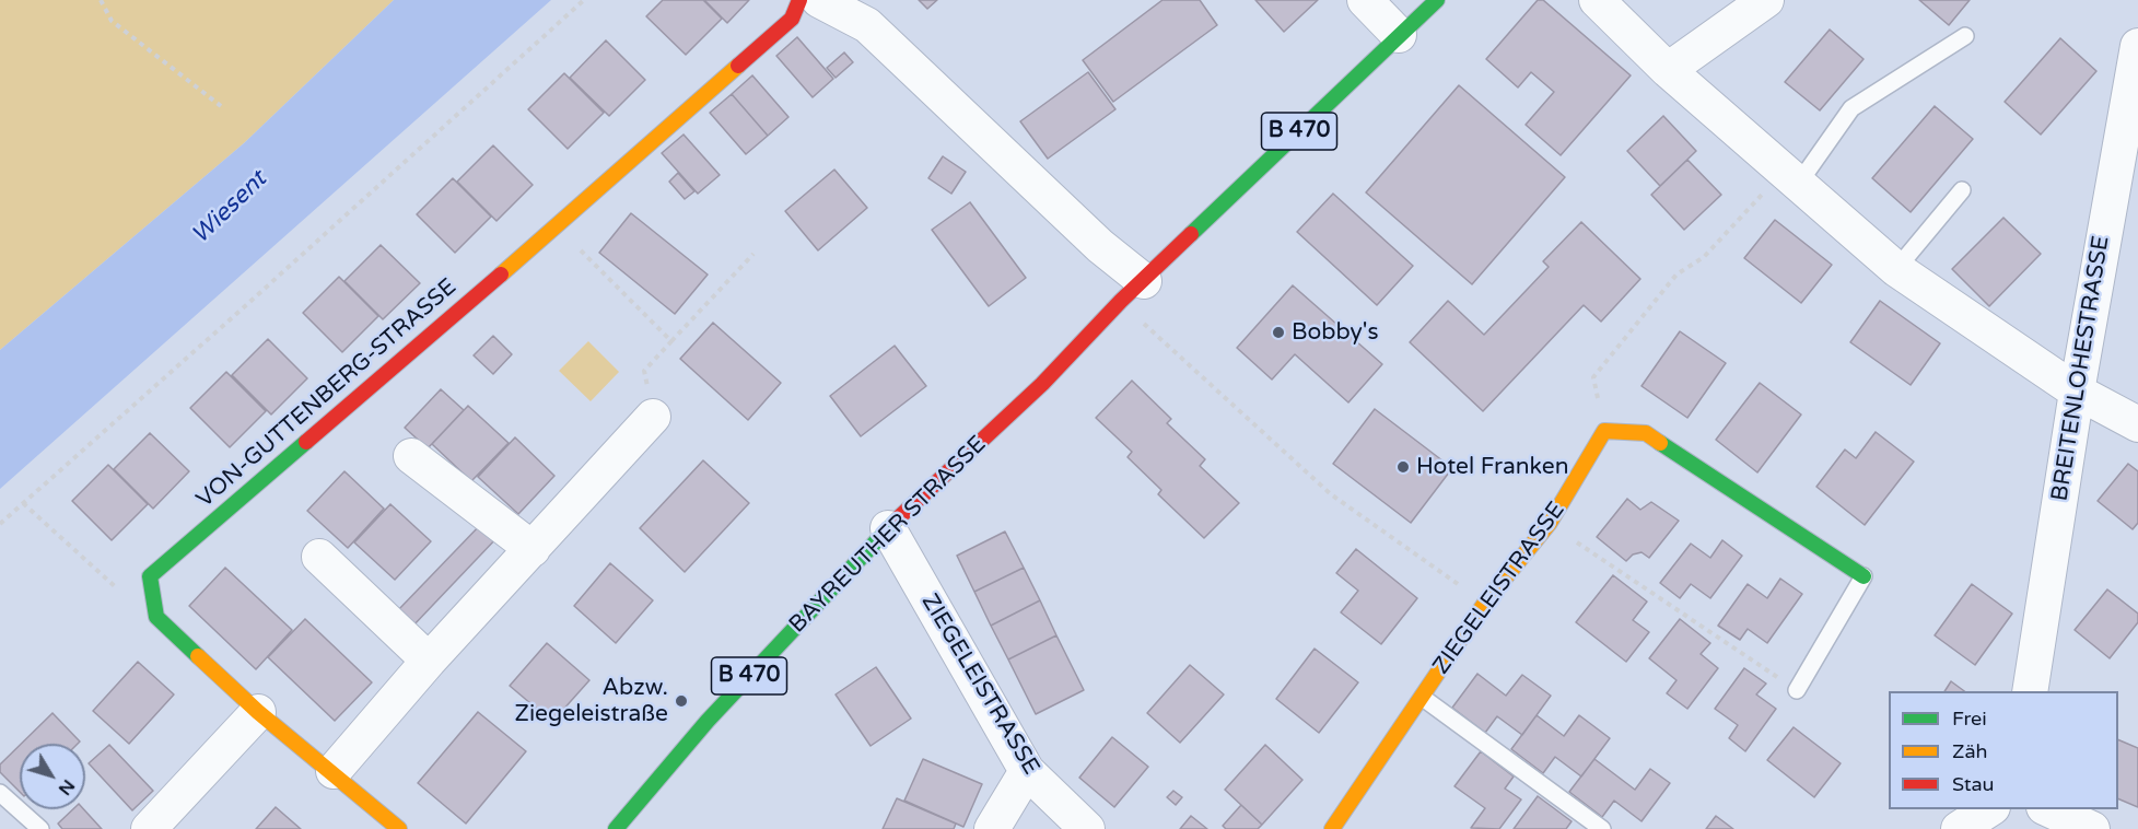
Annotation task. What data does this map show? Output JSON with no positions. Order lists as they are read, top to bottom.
{
  "streets": {
    "street": [
      "B 470",
      "BREITENLOHESTRASSE",
      "VON-GUTTENBERG-STRASSE",
      "BAYREUTHER STRASSE",
      "ZIEGELEISTRASSE"
    ]
  },
  "crossings": [
    ["BAYREUTHER STRASSE", "ZIEGELEISTRASSE"]
  ],
  "water": ["Wiesent"],
  "places": ["Bobby's", "Hotel Franken", "Abzw. Ziegeleistraße"],
  "legend": ["Frei", "Zäh", "Stau"],
  "north": "bottom right"
}
